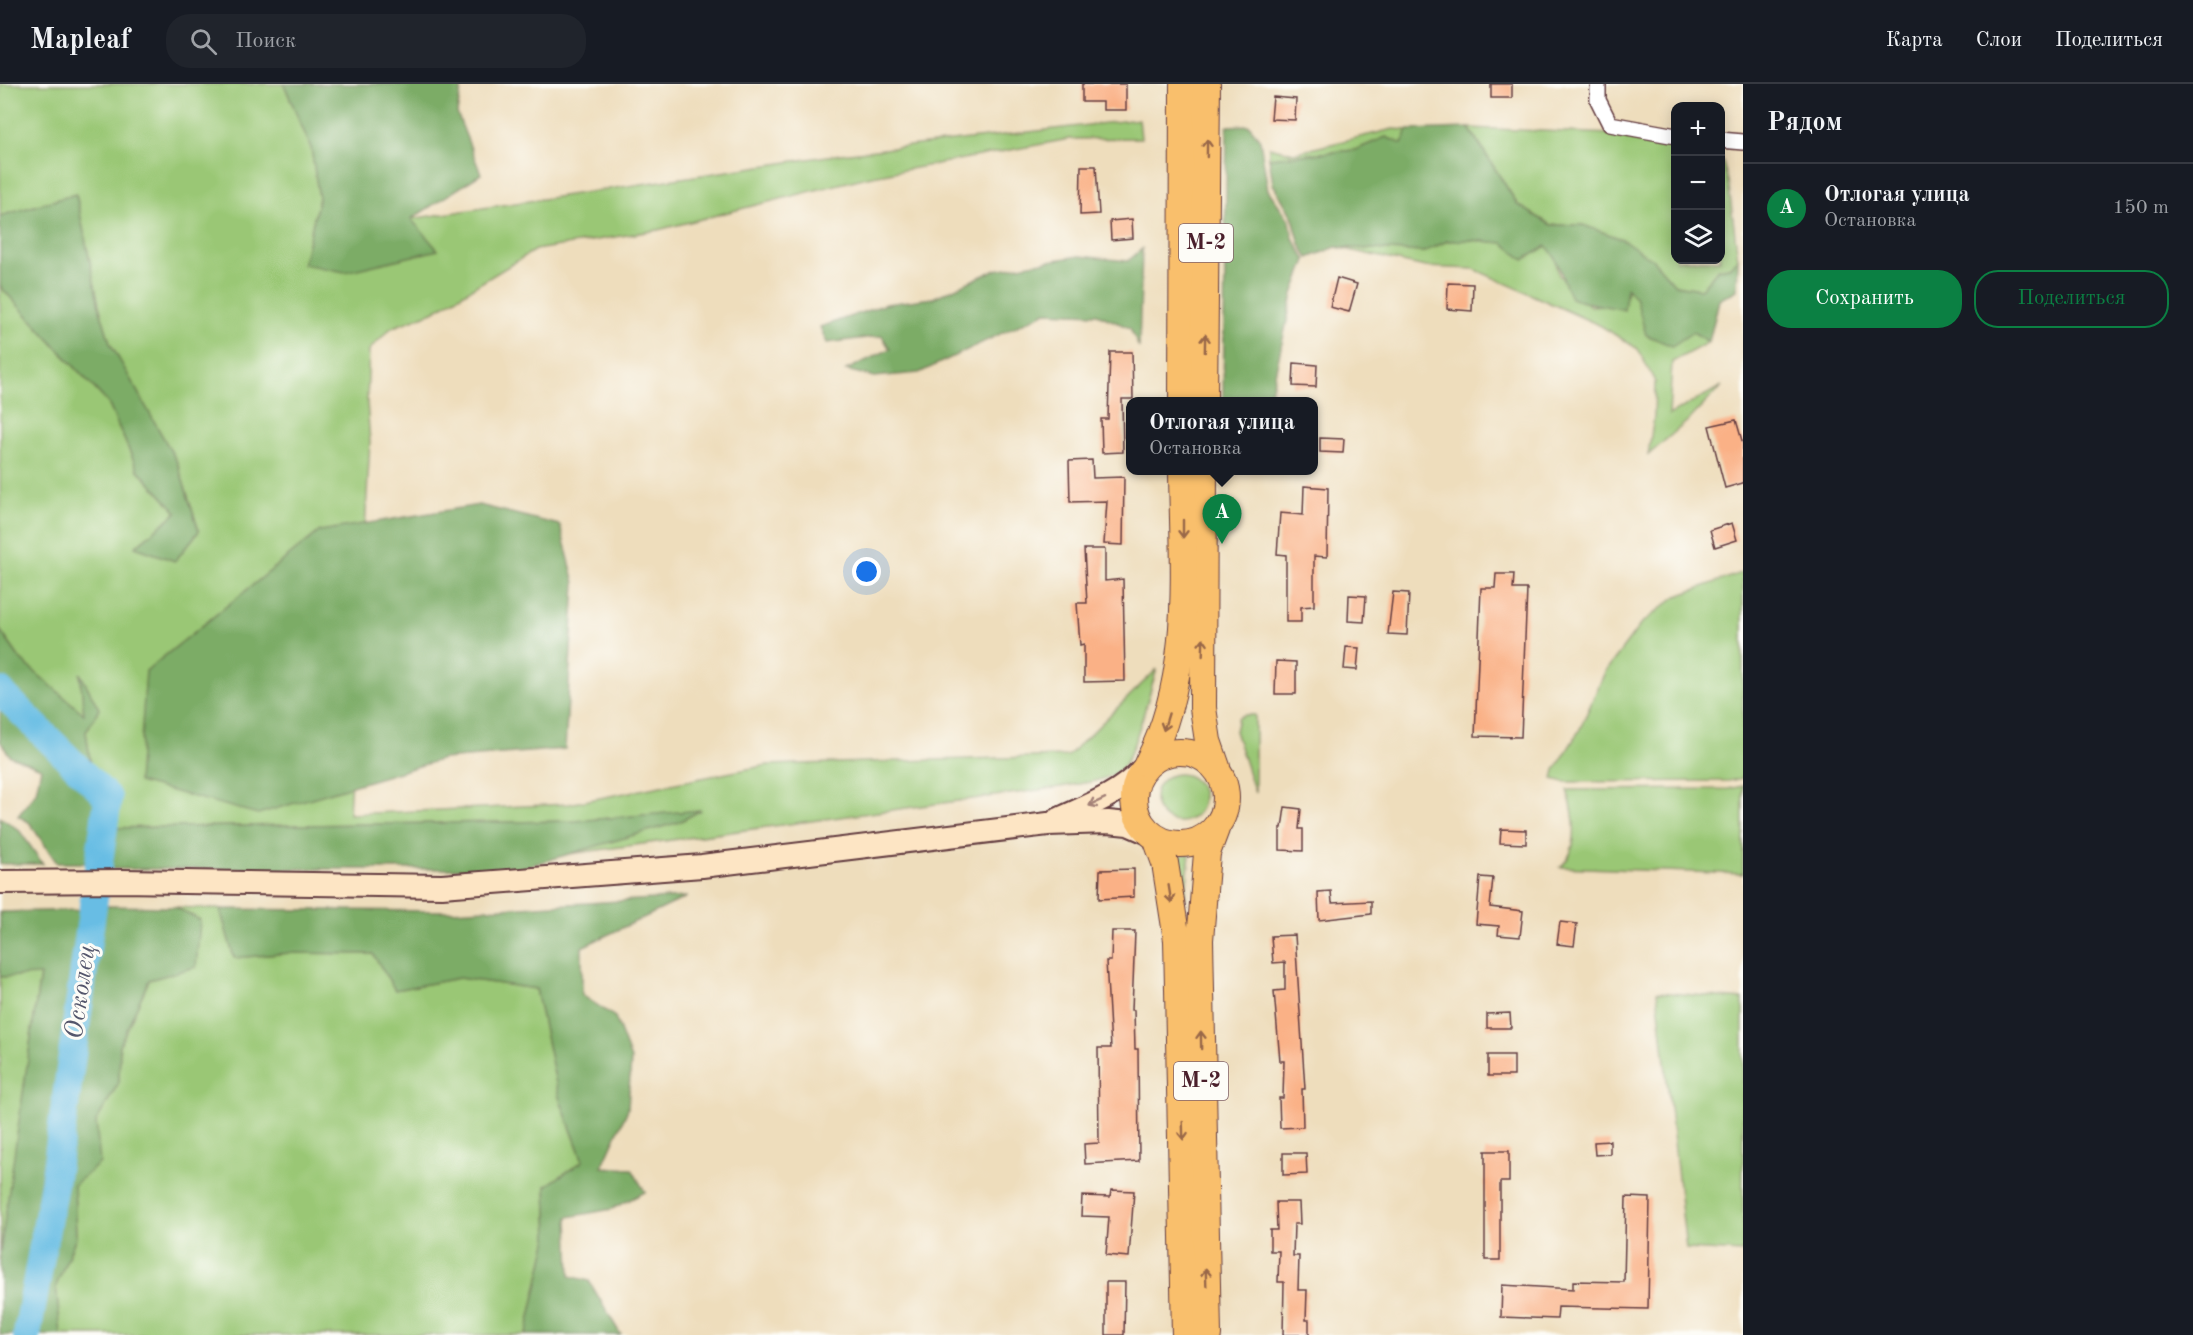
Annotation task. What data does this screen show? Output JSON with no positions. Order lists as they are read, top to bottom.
{
  "streets": {
    "main road": ["М-2"]
  },
  "water": ["Осколец"],
  "page": {
    "header": "Mapleaf",
    "search": "Поиск",
    "nav": ["Карта", "Слои", "Поделиться"],
    "heading": "Рядом",
    "map_buttons": ["+", "−"],
    "list": [
      {
        "mark": "A",
        "name": "Отлогая улица",
        "note": "Остановка",
        "value": "150 m"
      }
    ],
    "buttons": ["Сохранить", "Поделиться"],
    "popup": ["Отлогая улица", "Остановка"],
    "pins": "A"
  }
}
